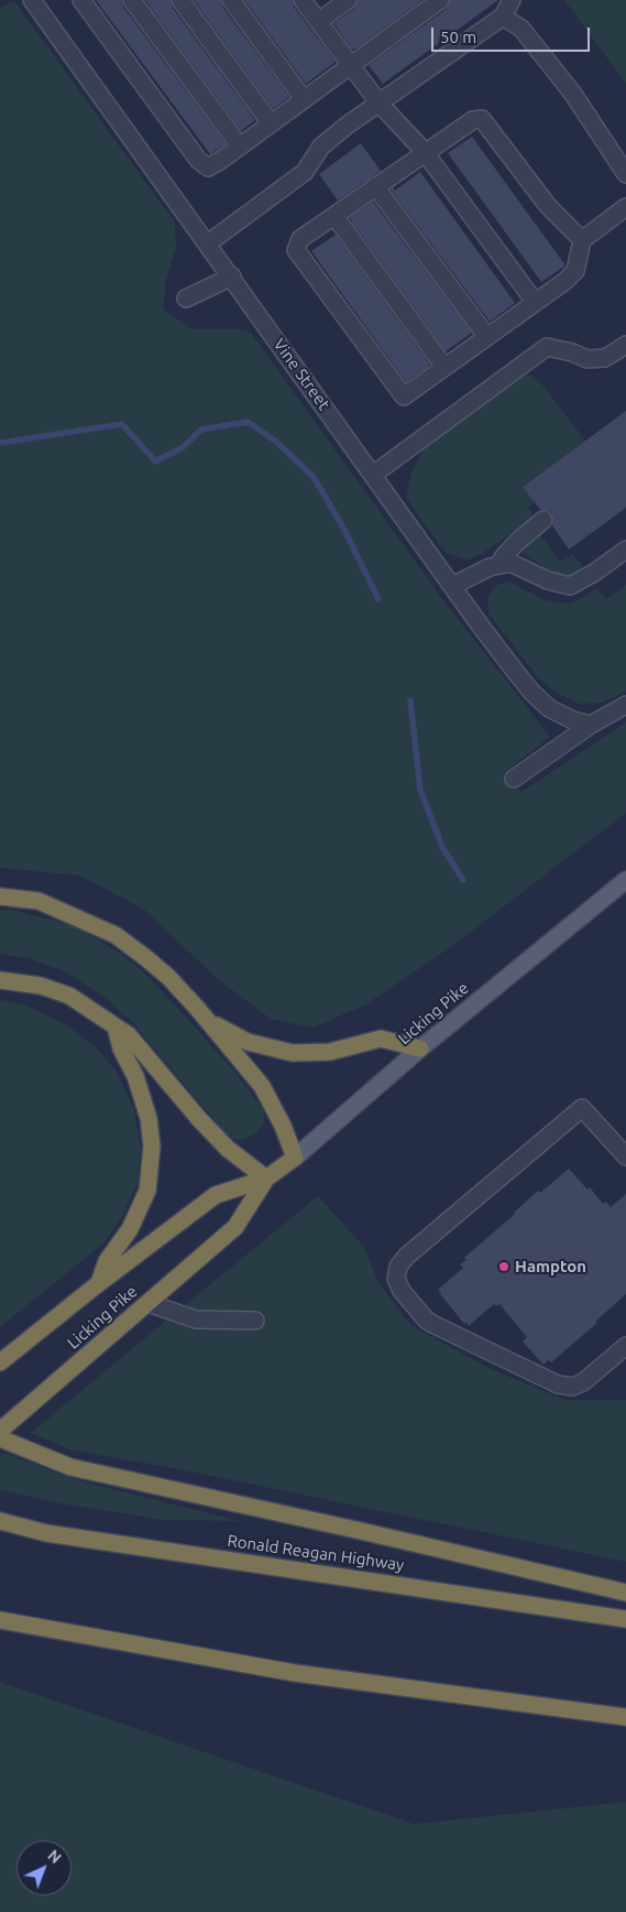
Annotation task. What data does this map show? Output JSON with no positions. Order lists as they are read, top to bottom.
{
  "streets": {
    "highway": ["Licking Pike", "Ronald Reagan Highway"],
    "street": ["Vine Street"]
  },
  "places": ["Hampton"],
  "scale_bar": "50 m",
  "north": "top right"
}
